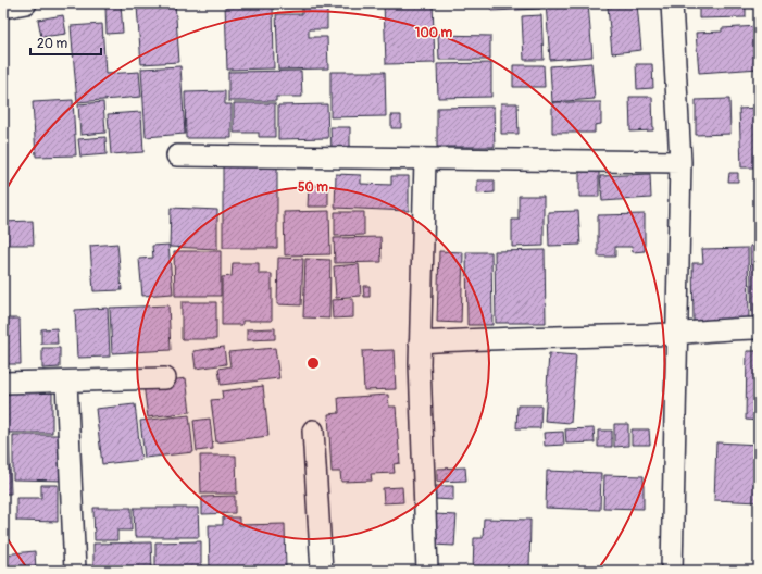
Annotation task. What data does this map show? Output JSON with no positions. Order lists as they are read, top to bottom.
{
  "scale_bar": "20 m",
  "rings": ["100 m", "50 m"]
}
